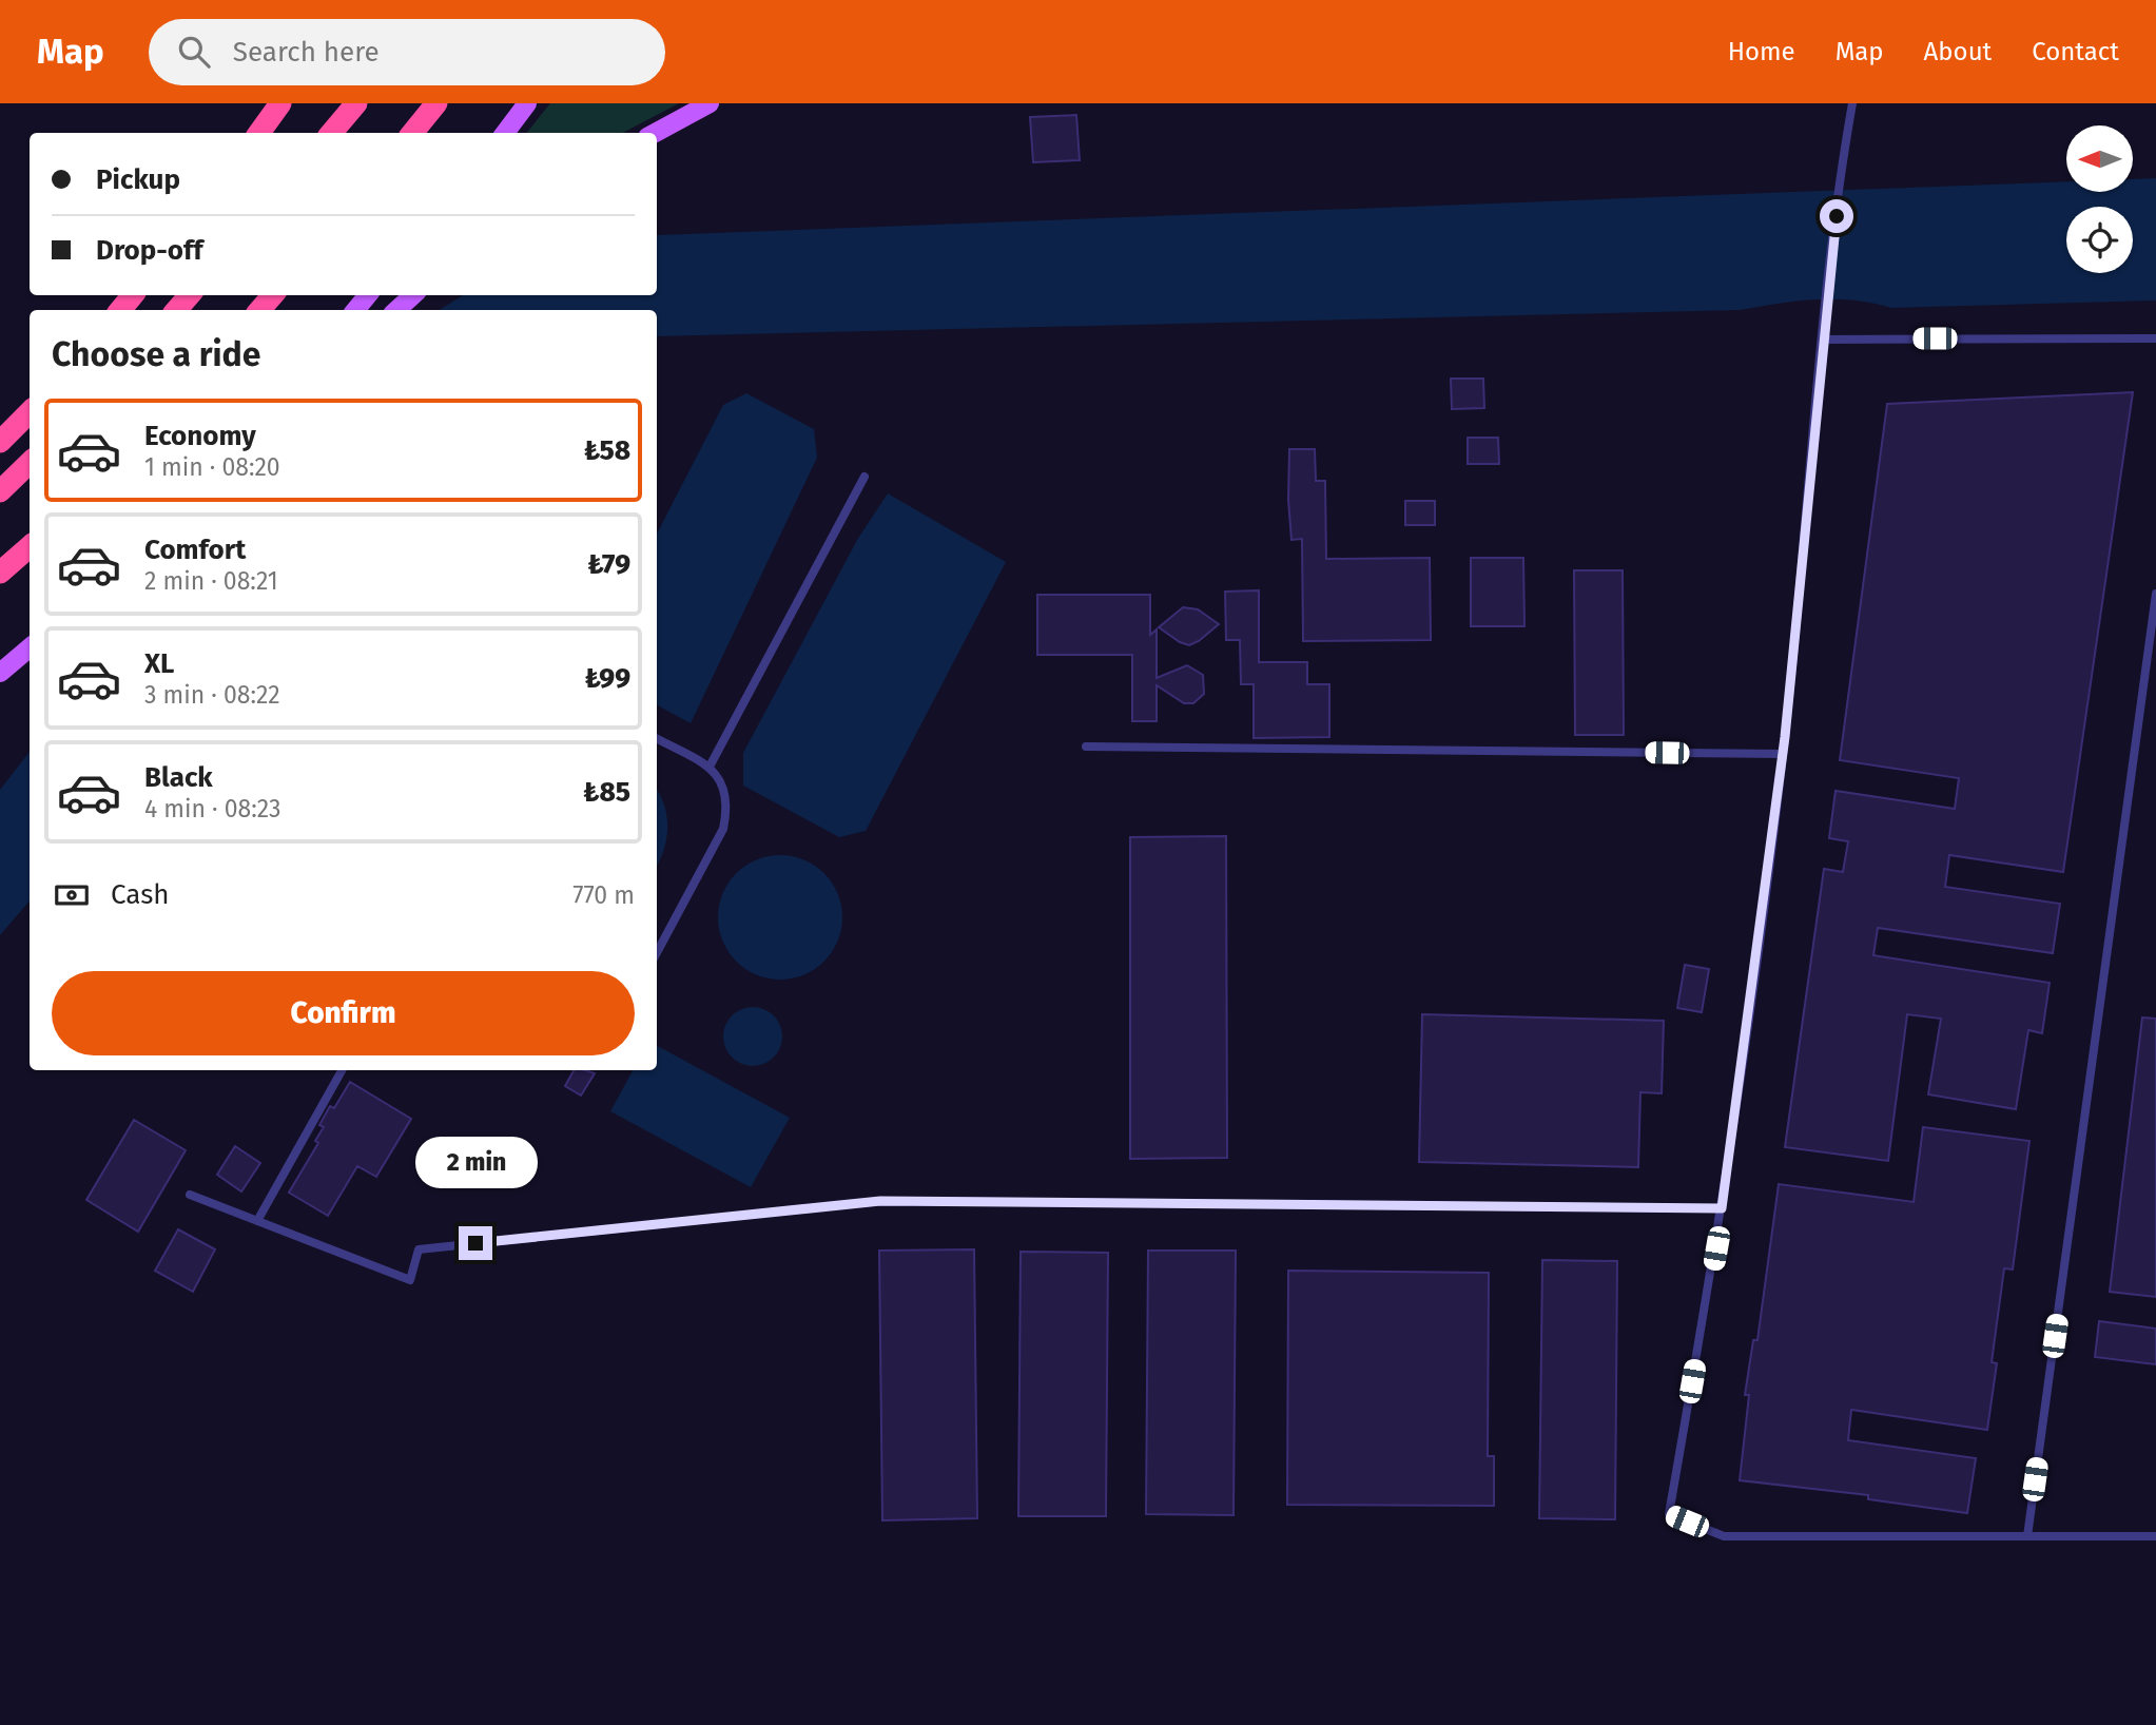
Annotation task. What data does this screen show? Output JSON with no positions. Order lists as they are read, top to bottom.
{
  "north": "left",
  "page": {
    "header": "Map",
    "search": "Search here",
    "nav": [
      "Home",
      "Map",
      "About",
      "Contact"
    ],
    "banner": ["Pickup", "Drop-off"],
    "heading": "Choose a ride",
    "list": [
      {
        "name": "Economy",
        "note": "1 min · 08:20",
        "value": "₺58"
      },
      {
        "name": "Comfort",
        "note": "2 min · 08:21",
        "value": "₺79"
      },
      {
        "name": "XL",
        "note": "3 min · 08:22",
        "value": "₺99"
      },
      {
        "name": "Black",
        "note": "4 min · 08:23",
        "value": "₺85"
      }
    ],
    "pay": ["Cash", "770 m"],
    "buttons": "Confirm",
    "bubble": "2 min"
  }
}
